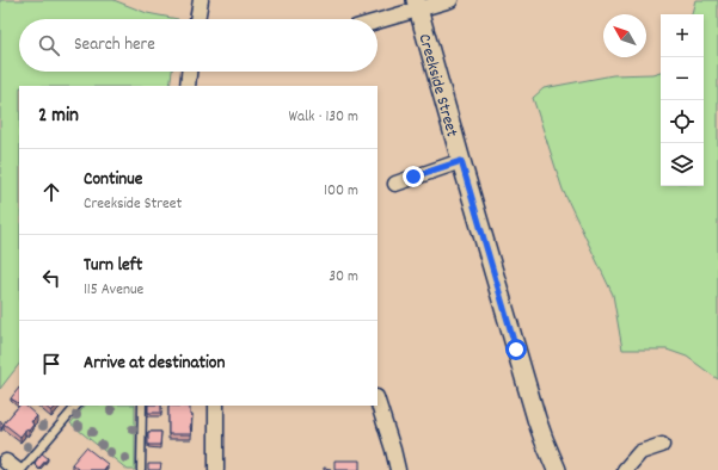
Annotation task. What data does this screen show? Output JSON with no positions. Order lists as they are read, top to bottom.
{
  "streets": {
    "street": ["Creekside Street"]
  },
  "north": "top left",
  "page": {
    "map_buttons": ["+", "−"],
    "search": "Search here",
    "heading": ["2 min", "Walk · 130 m"],
    "list": [
      ["Continue", "Creekside Street", "100 m"],
      ["Turn left", "115 Avenue", "30 m"],
      "Arrive at destination"
    ]
  }
}
